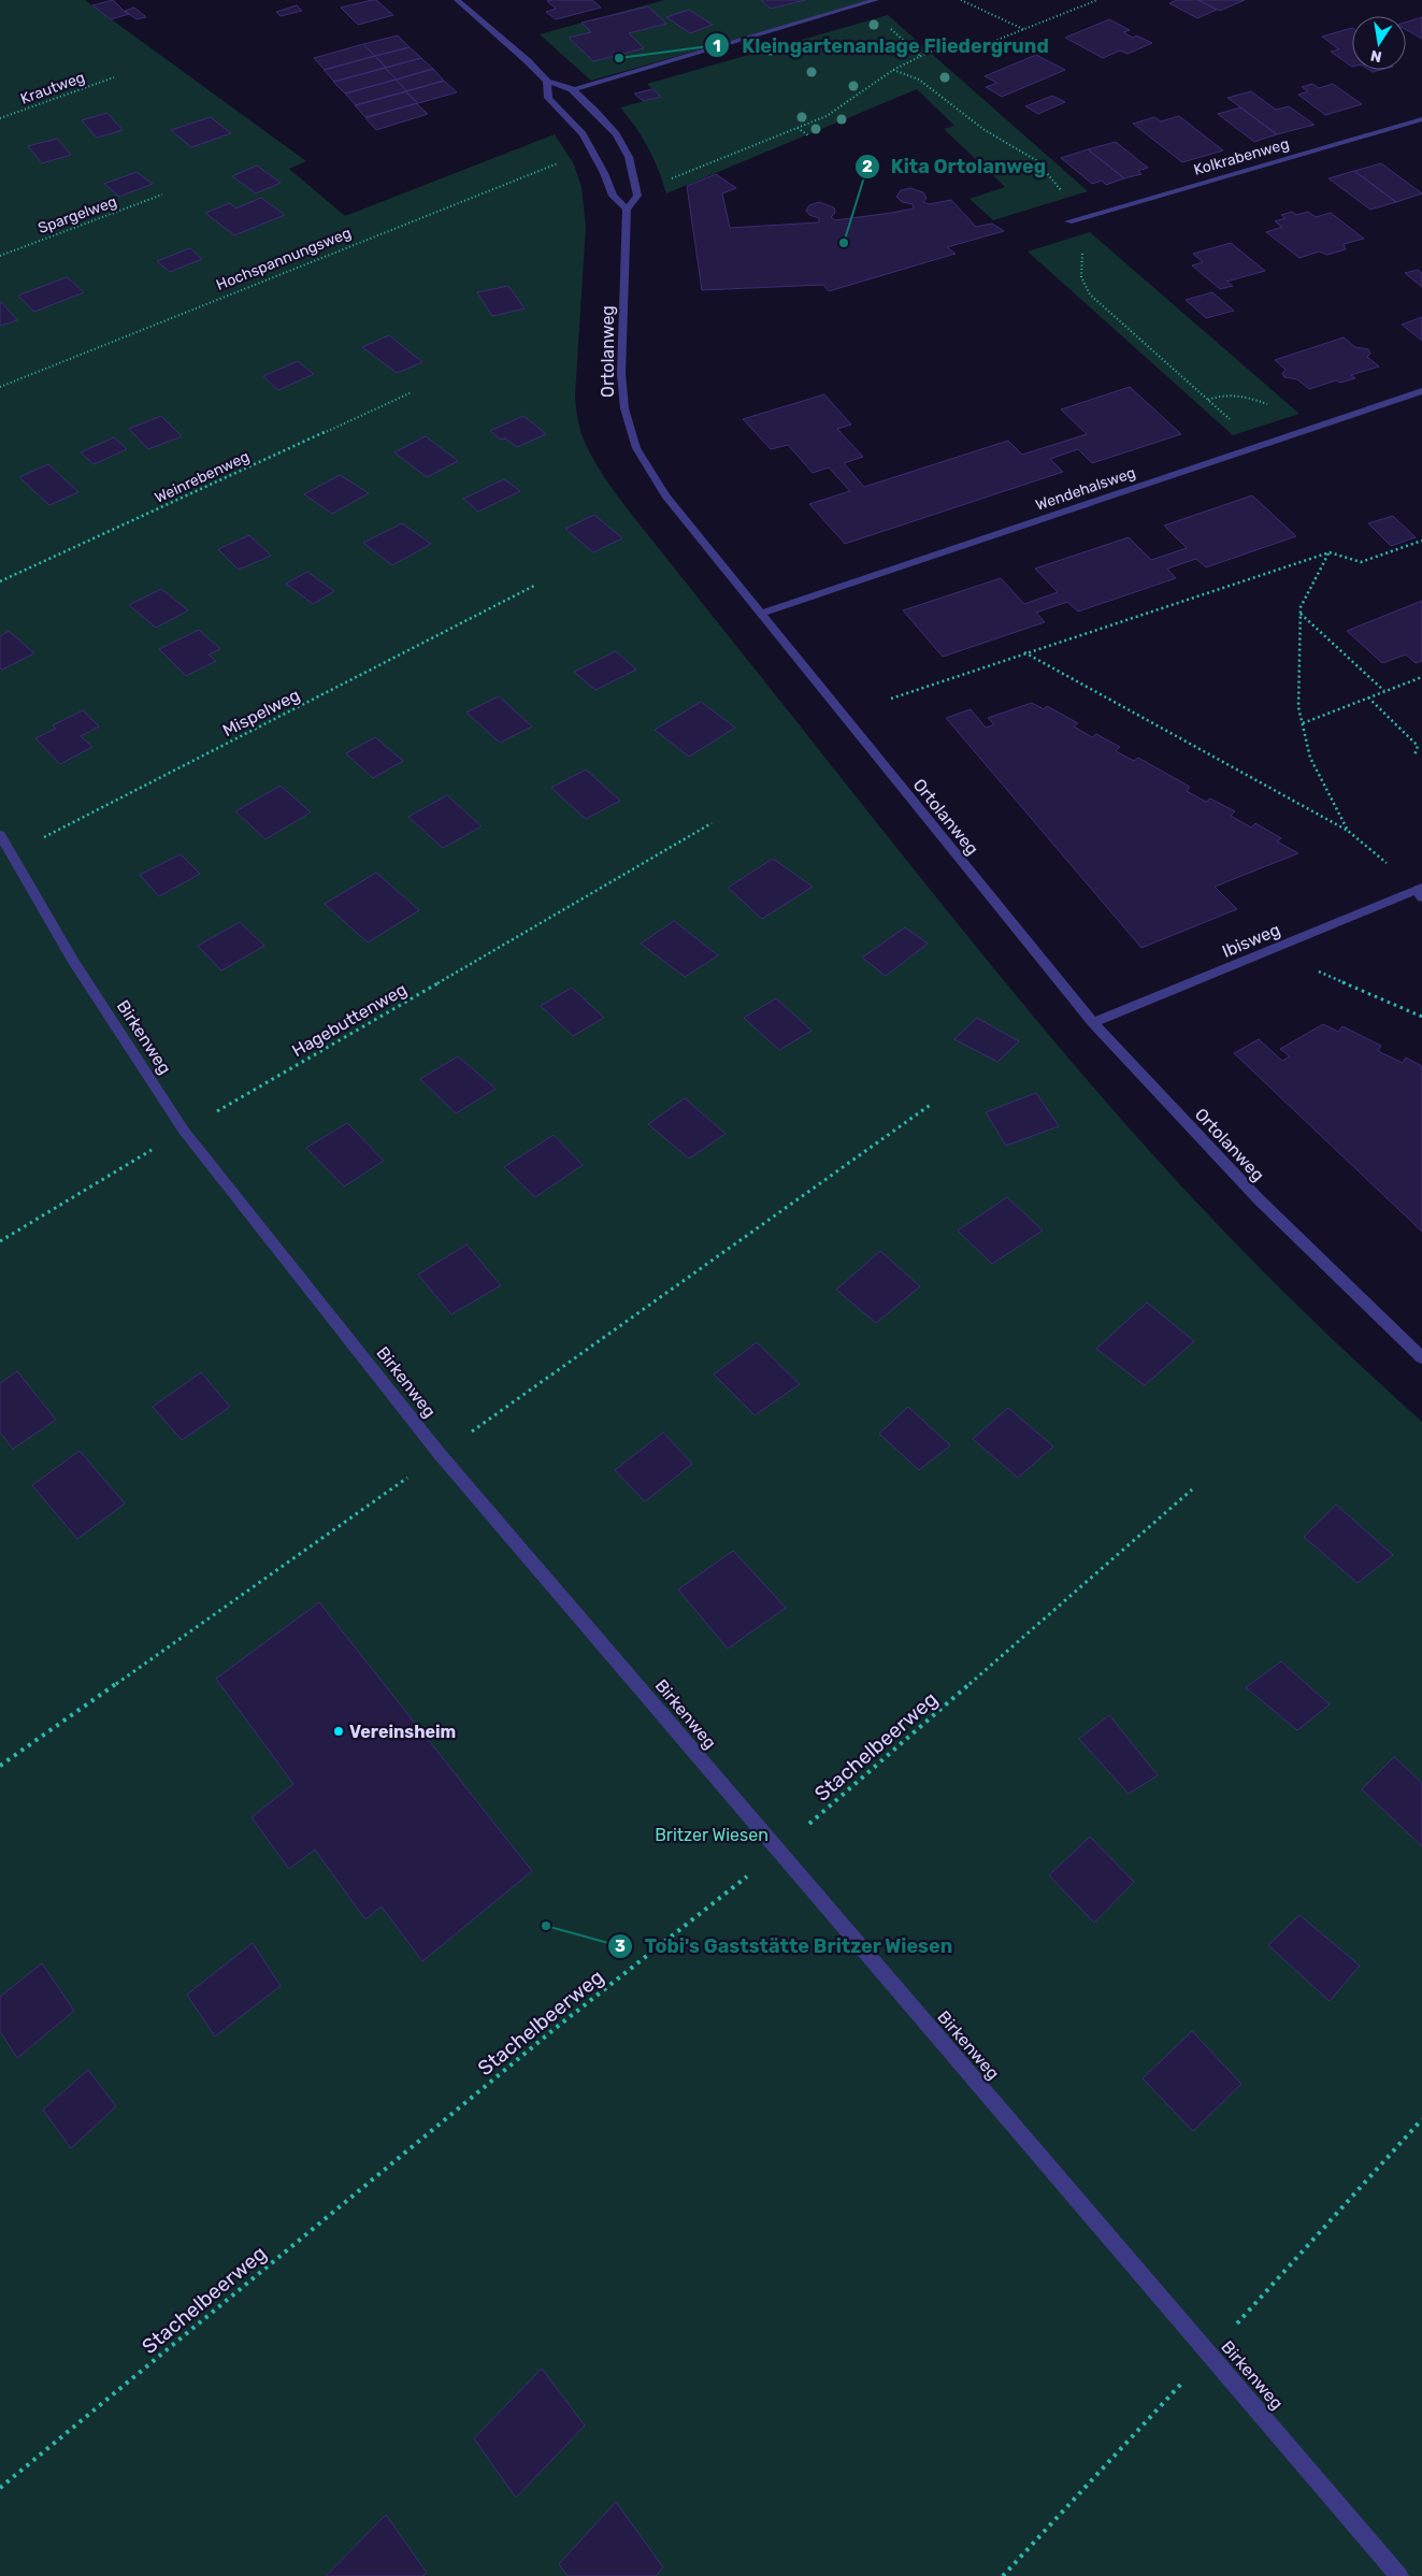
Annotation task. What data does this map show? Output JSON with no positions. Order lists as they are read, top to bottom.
{
  "streets": {
    "street": [
      "Kolkrabenweg",
      "Ortolanweg",
      "Wendehalsweg",
      "Ibisweg",
      "Birkenweg"
    ],
    "path": [
      "Krautweg",
      "Spargelweg",
      "Hochspannungsweg",
      "Weinrebenweg",
      "Mispelweg",
      "Hagebuttenweg",
      "Stachelbeerweg"
    ]
  },
  "crossings": [
    ["Ortolanweg", "Wendehalsweg"],
    ["Ortolanweg", "Ibisweg"],
    ["Mispelweg", "Birkenweg"],
    ["Hagebuttenweg", "Birkenweg"],
    ["Birkenweg", "Stachelbeerweg"]
  ],
  "parks": ["Britzer Wiesen"],
  "places": [
    "Kleingartenanlage Fliedergrund",
    "Kita Ortolanweg",
    "Vereinsheim",
    "Tobi's Gaststätte Britzer Wiesen"
  ],
  "north": "bottom"
}
